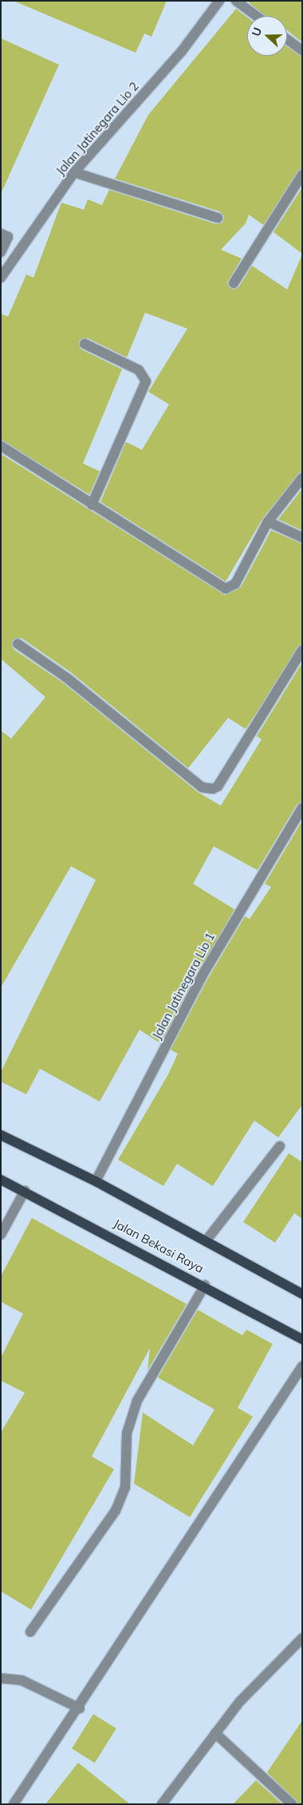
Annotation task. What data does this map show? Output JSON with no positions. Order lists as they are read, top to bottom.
{
  "streets": {
    "main road": ["Jalan Bekasi Raya"],
    "street": ["Jalan Jatinegara Lio 2", "Jalan Jatinegara Lio 1"]
  },
  "north": "left"
}
